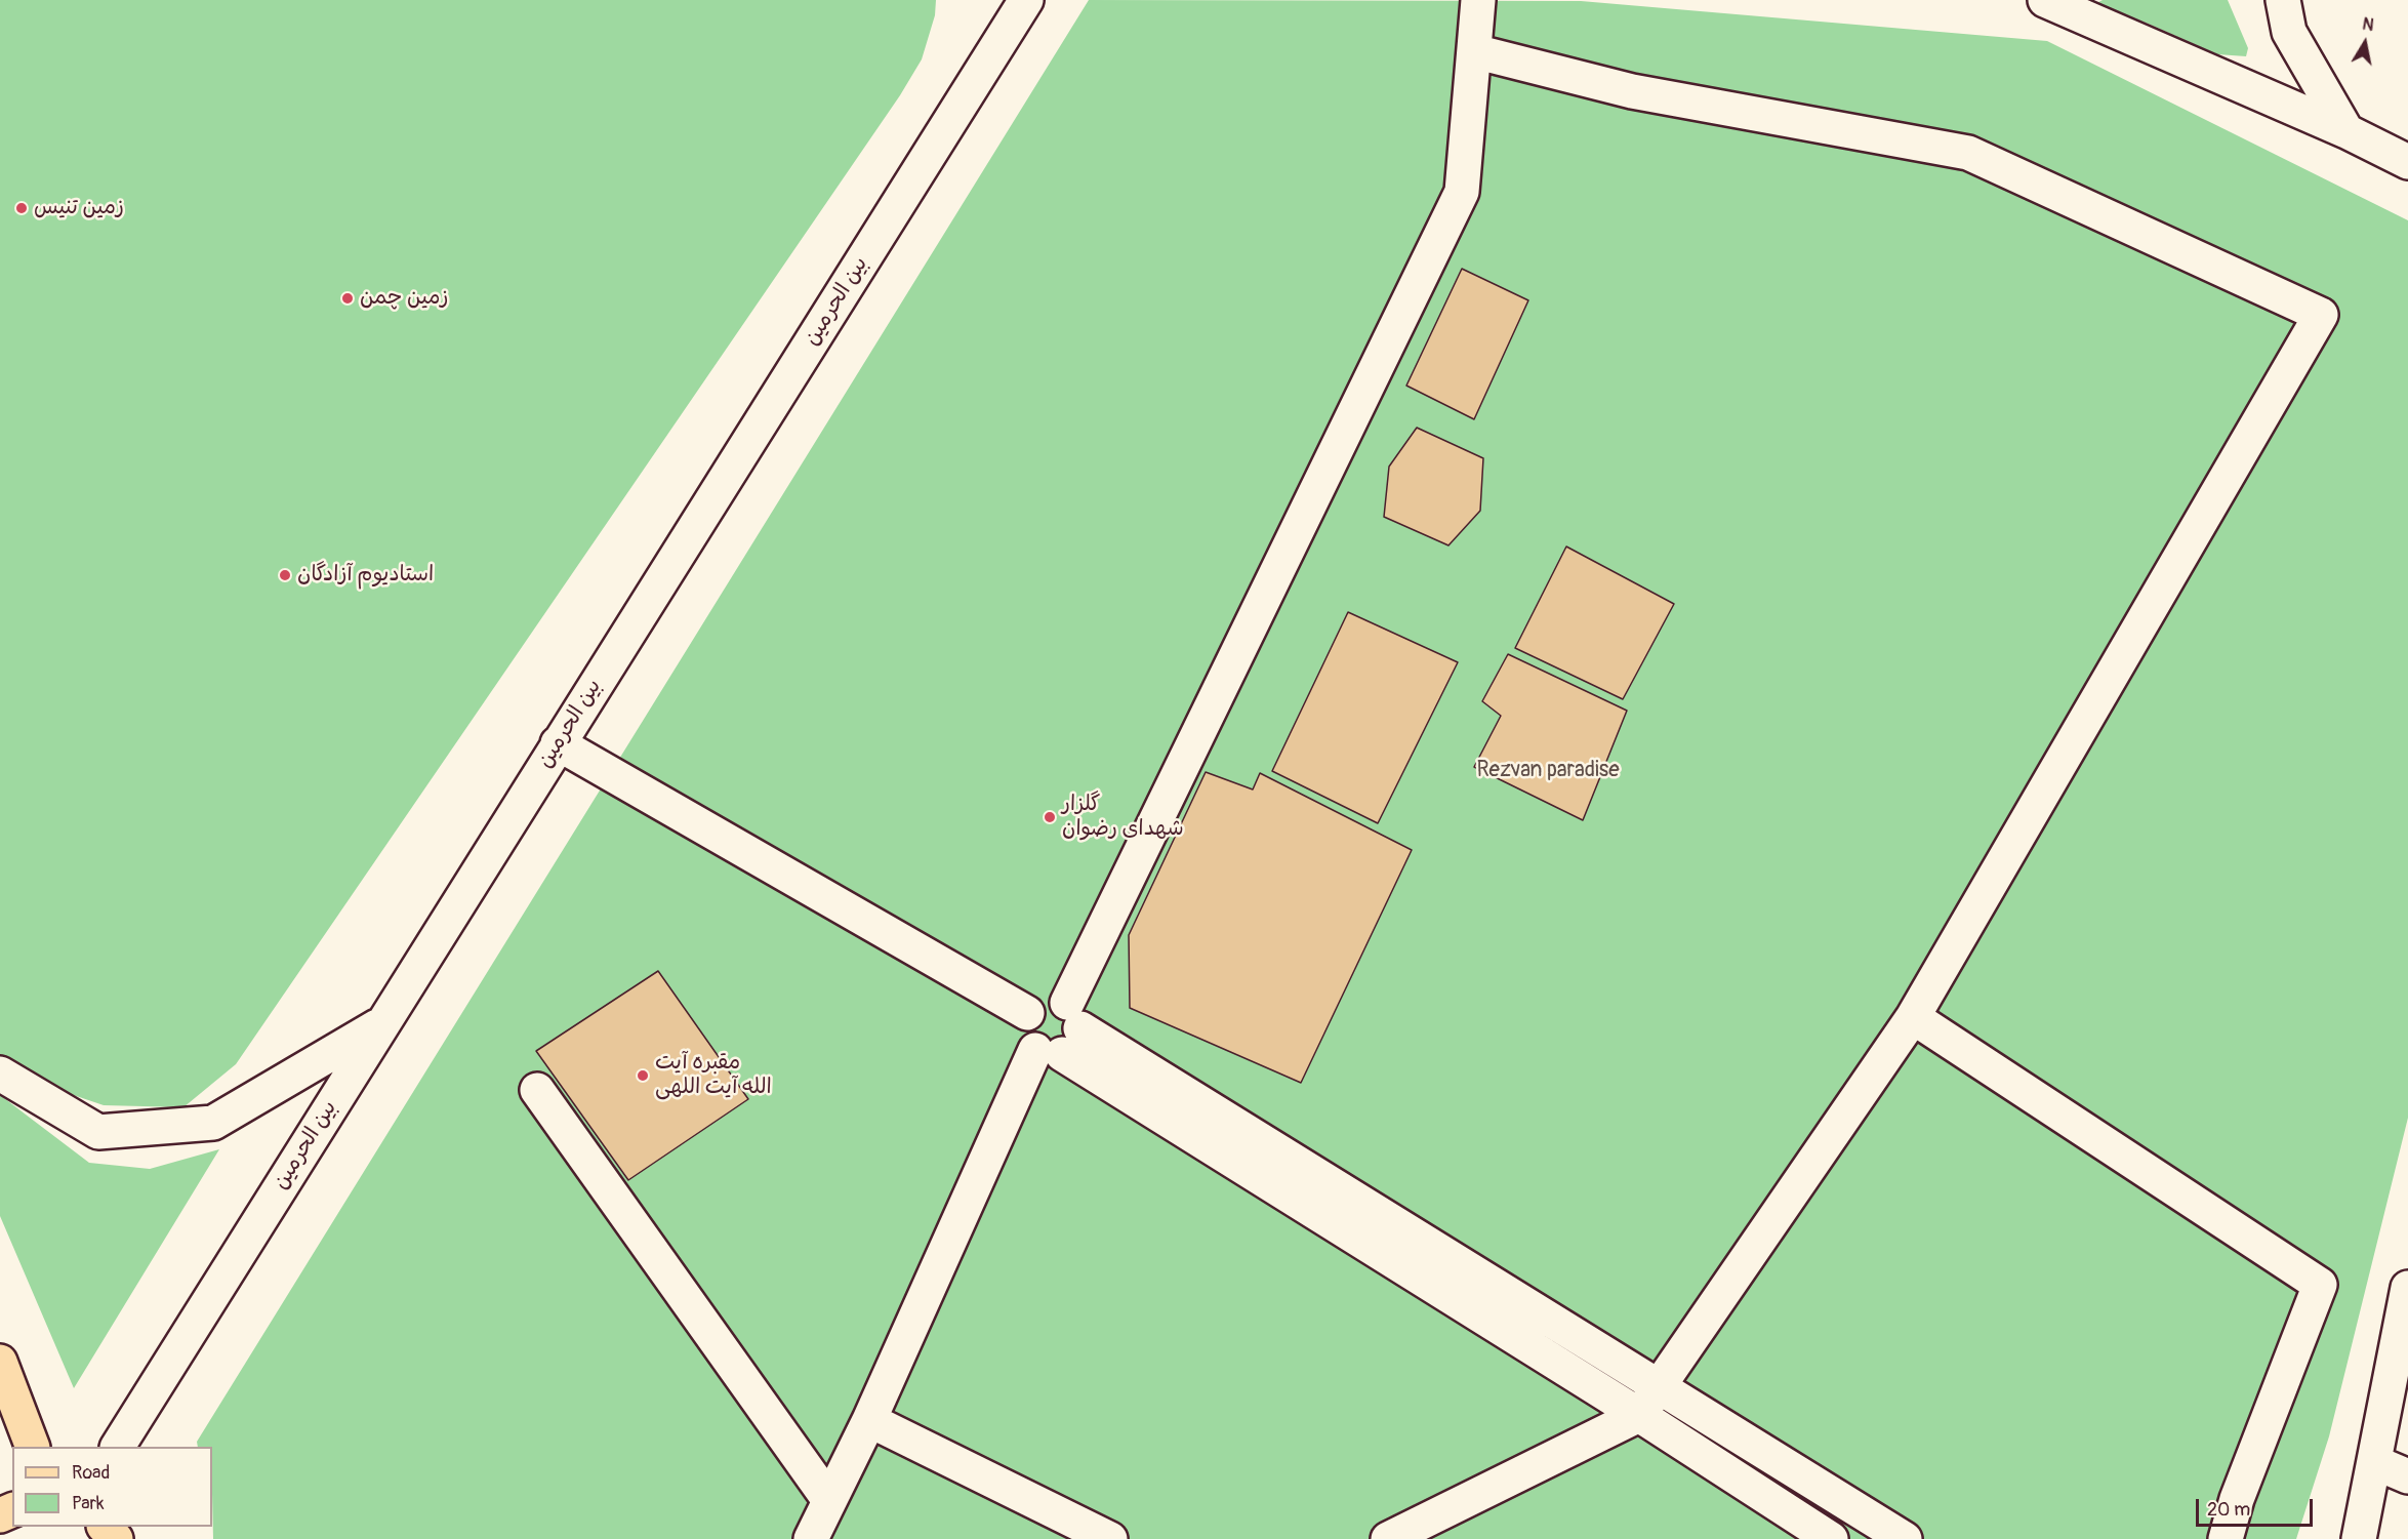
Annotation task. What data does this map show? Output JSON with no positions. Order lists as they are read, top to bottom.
{
  "streets": {
    "street": ["بین الحرمین"]
  },
  "parks": ["Rezvan paradise"],
  "places": [
    "زمین تنیس",
    "زمین چمن",
    "استادیوم آزادگان",
    "گلزار شهدای رضوان",
    "مقبره آیت الله آیت اللهی"
  ],
  "legend": ["Road", "Park"],
  "scale_bar": "20 m",
  "north": "top"
}
